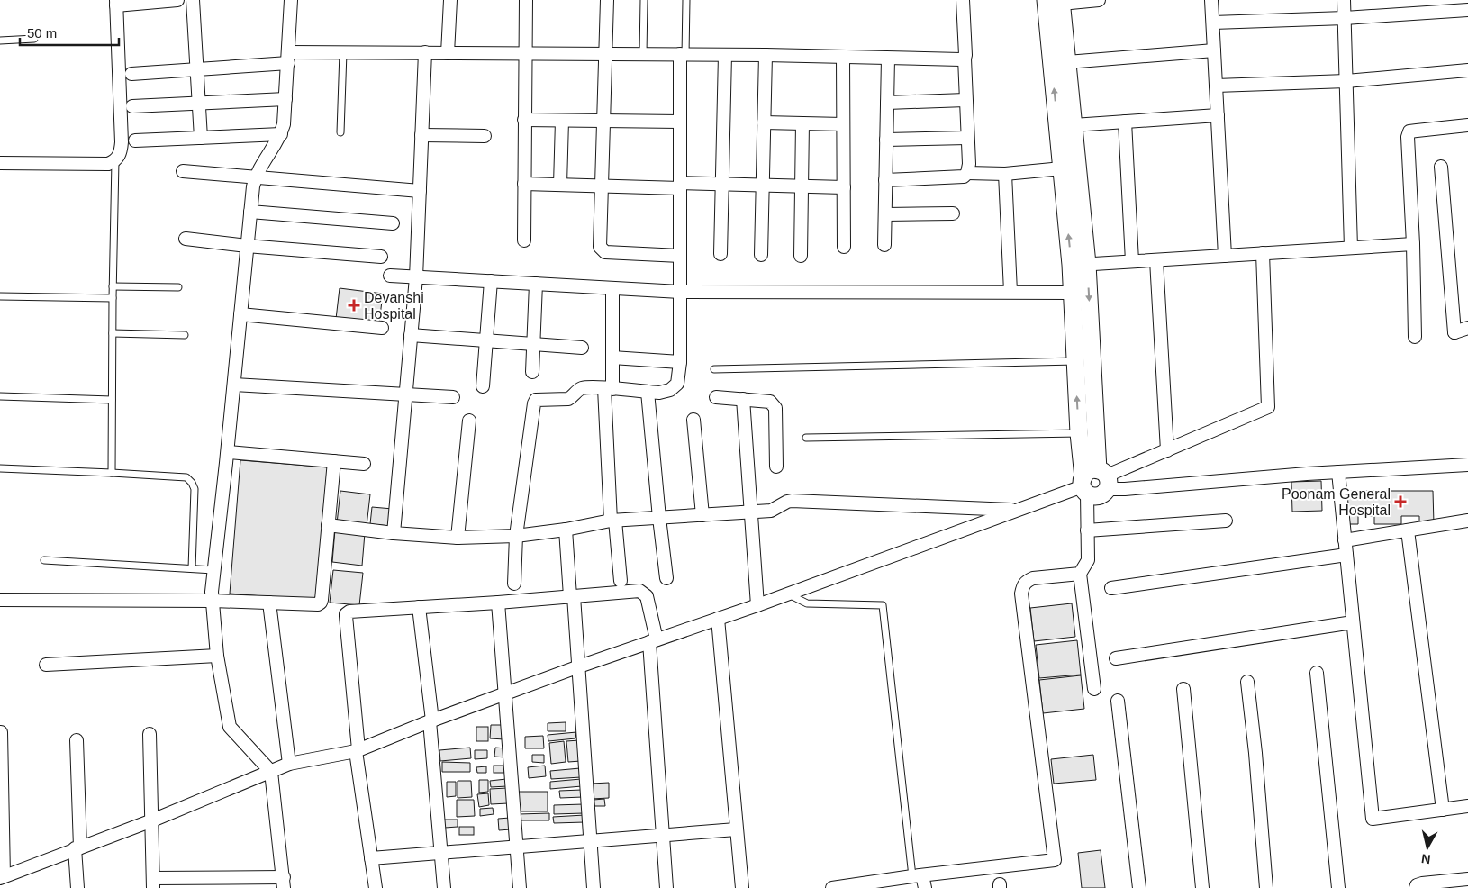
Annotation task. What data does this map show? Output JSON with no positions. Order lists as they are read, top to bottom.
{
  "places": {
    "health": ["Devanshi Hospital", "Poonam General Hospital"]
  },
  "scale_bar": "50 m",
  "north": "bottom"
}
